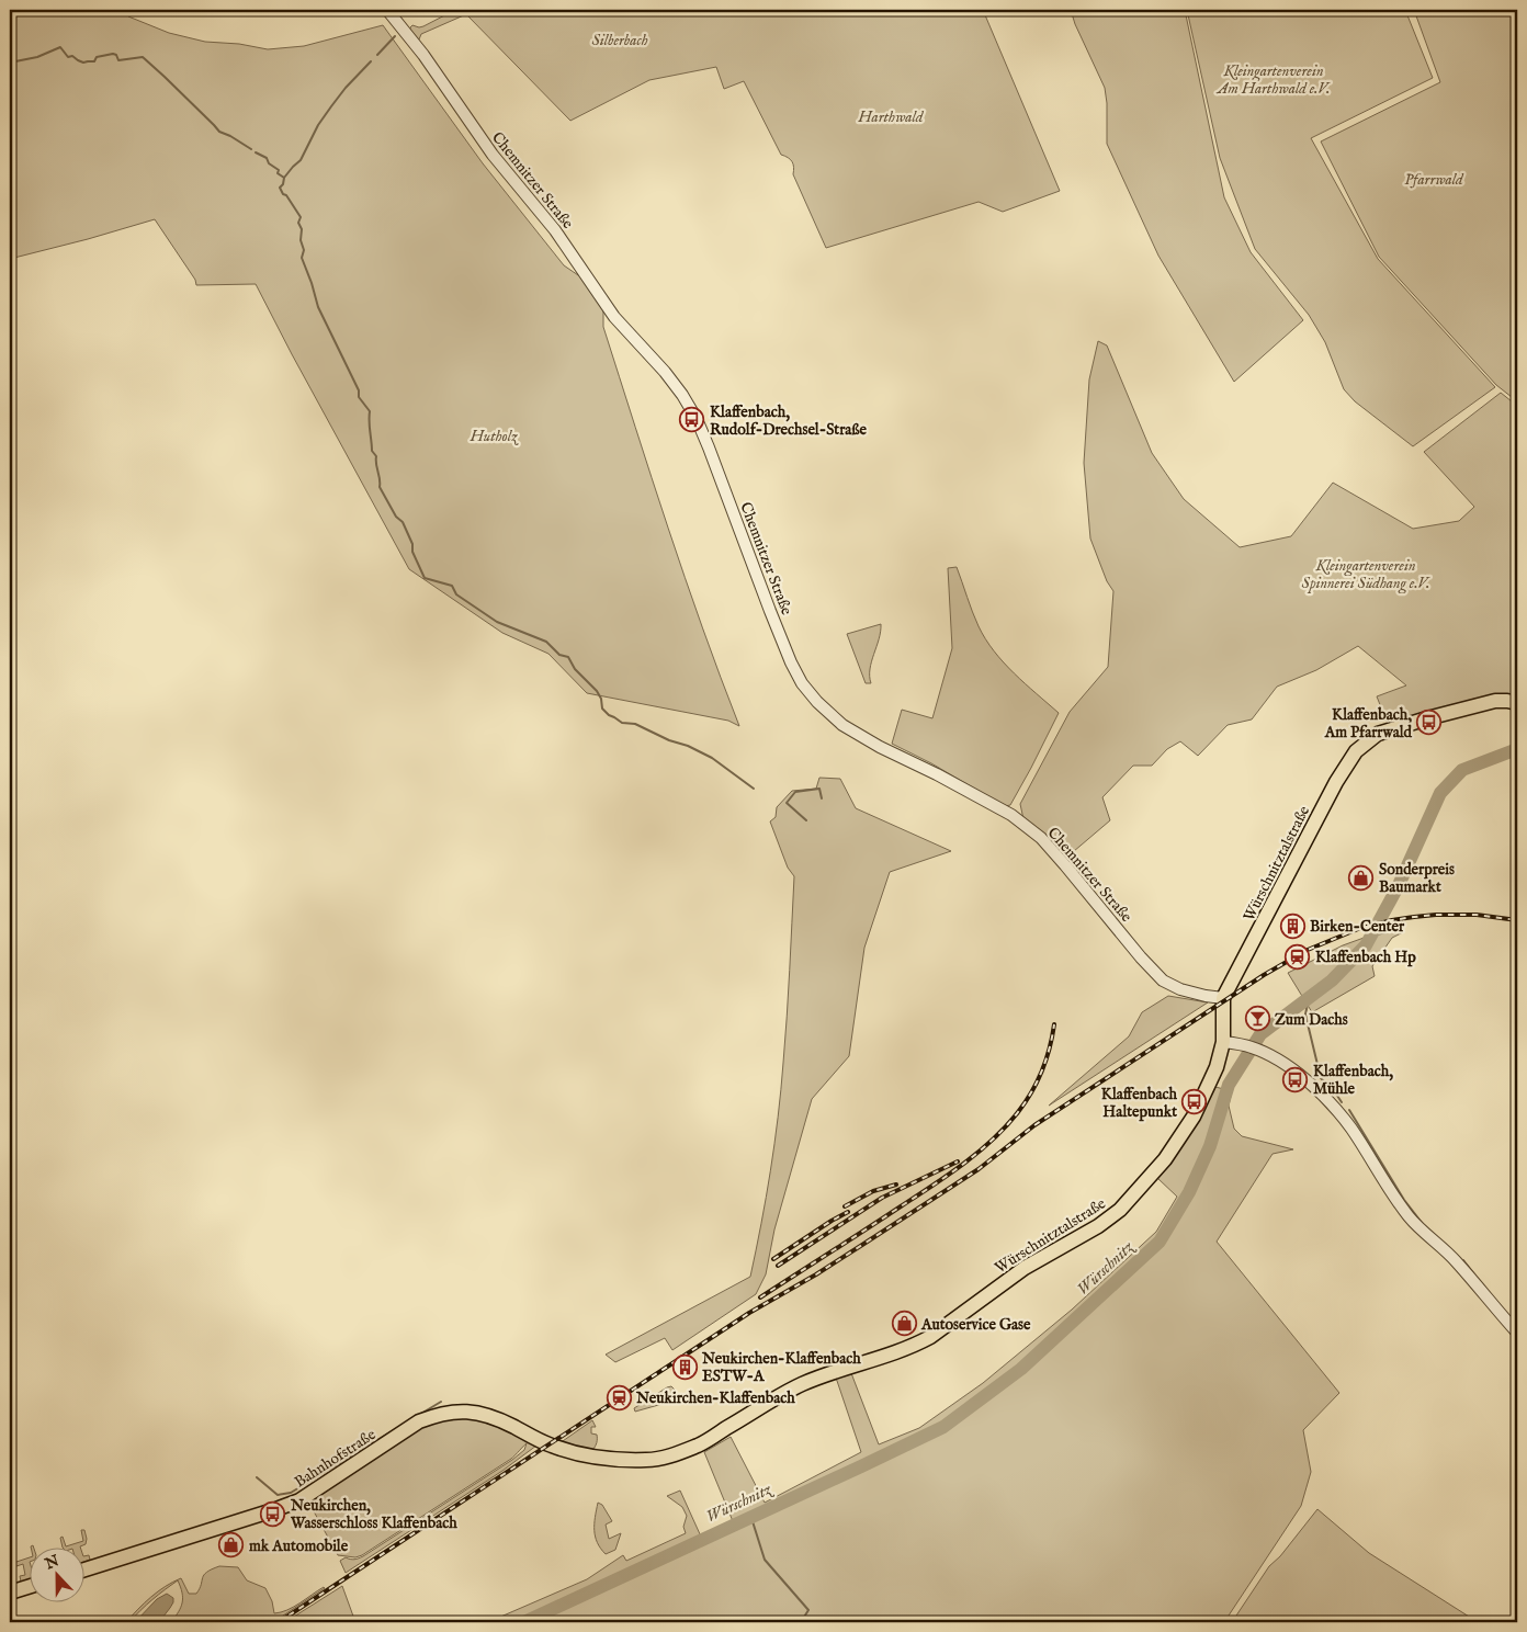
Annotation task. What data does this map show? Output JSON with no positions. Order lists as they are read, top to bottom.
{
  "streets": {
    "main road": ["Würschnitztalstraße", "Bahnhofstraße"],
    "street": ["Chemnitzer Straße"]
  },
  "crossings": [
    ["Chemnitzer Straße", "Würschnitztalstraße"],
    ["Würschnitztalstraße", "Bahnhofstraße"]
  ],
  "water": ["Würschnitz"],
  "parks": [
    "Silberbach",
    "Kleingartenverein Am Harthwald e.V.",
    "Harthwald",
    "Pfarrwald",
    "Hutholz",
    "Kleingartenverein Spinnerei Südhang e.V."
  ],
  "places": {
    "bus stop": [
      "Klaffenbach, Rudolf-Drechsel-Straße",
      "Klaffenbach, Am Pfarrwald",
      "Klaffenbach, Mühle",
      "Klaffenbach Haltepunkt",
      "Neukirchen, Wasserschloss Klaffenbach"
    ],
    "shop": ["Sonderpreis Baumarkt", "Autoservice Gase", "mk Automobile"],
    "building": ["Birken-Center", "Neukirchen-Klaffenbach ESTW-A"],
    "station": ["Klaffenbach Hp", "Neukirchen-Klaffenbach"],
    "bar": ["Zum Dachs"]
  },
  "north": "top"
}
